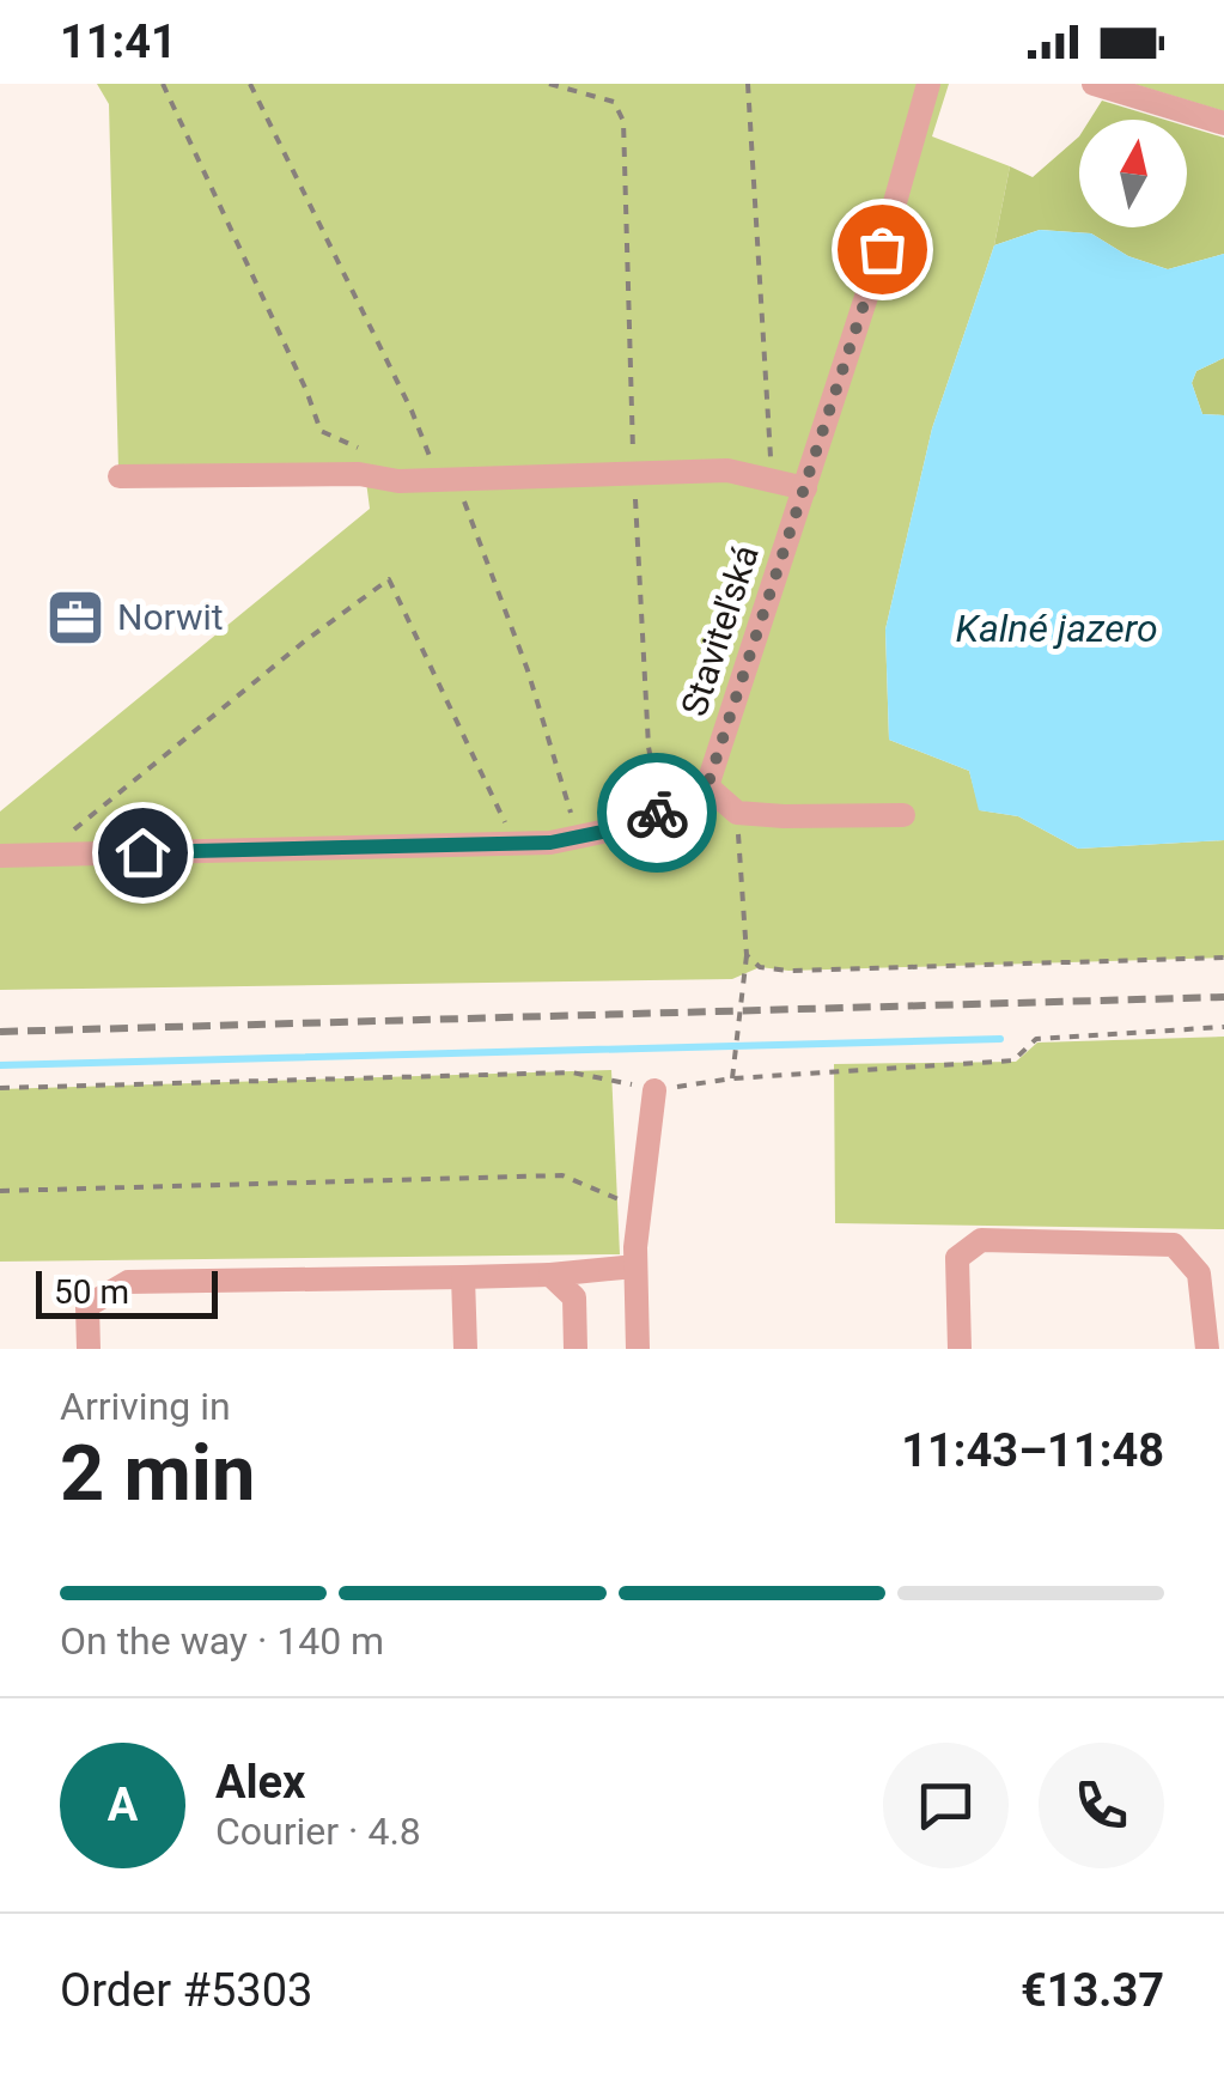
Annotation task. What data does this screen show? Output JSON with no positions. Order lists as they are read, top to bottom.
{
  "streets": {
    "street": ["Staviteľská"]
  },
  "water": ["Kalné jazero"],
  "places": {
    "office": ["Norwit"]
  },
  "scale_bar": "50 m",
  "north": "top",
  "page": {
    "status": "11:41",
    "scale": "50 m",
    "heading": ["2 min", "Arriving in", "11:43–11:48"],
    "panel": [
      "Alex",
      "Courier · 4.8",
      "Order #5303",
      "€13.37"
    ],
    "bar": "On the way · 140 m",
    "round": "A"
  }
}
